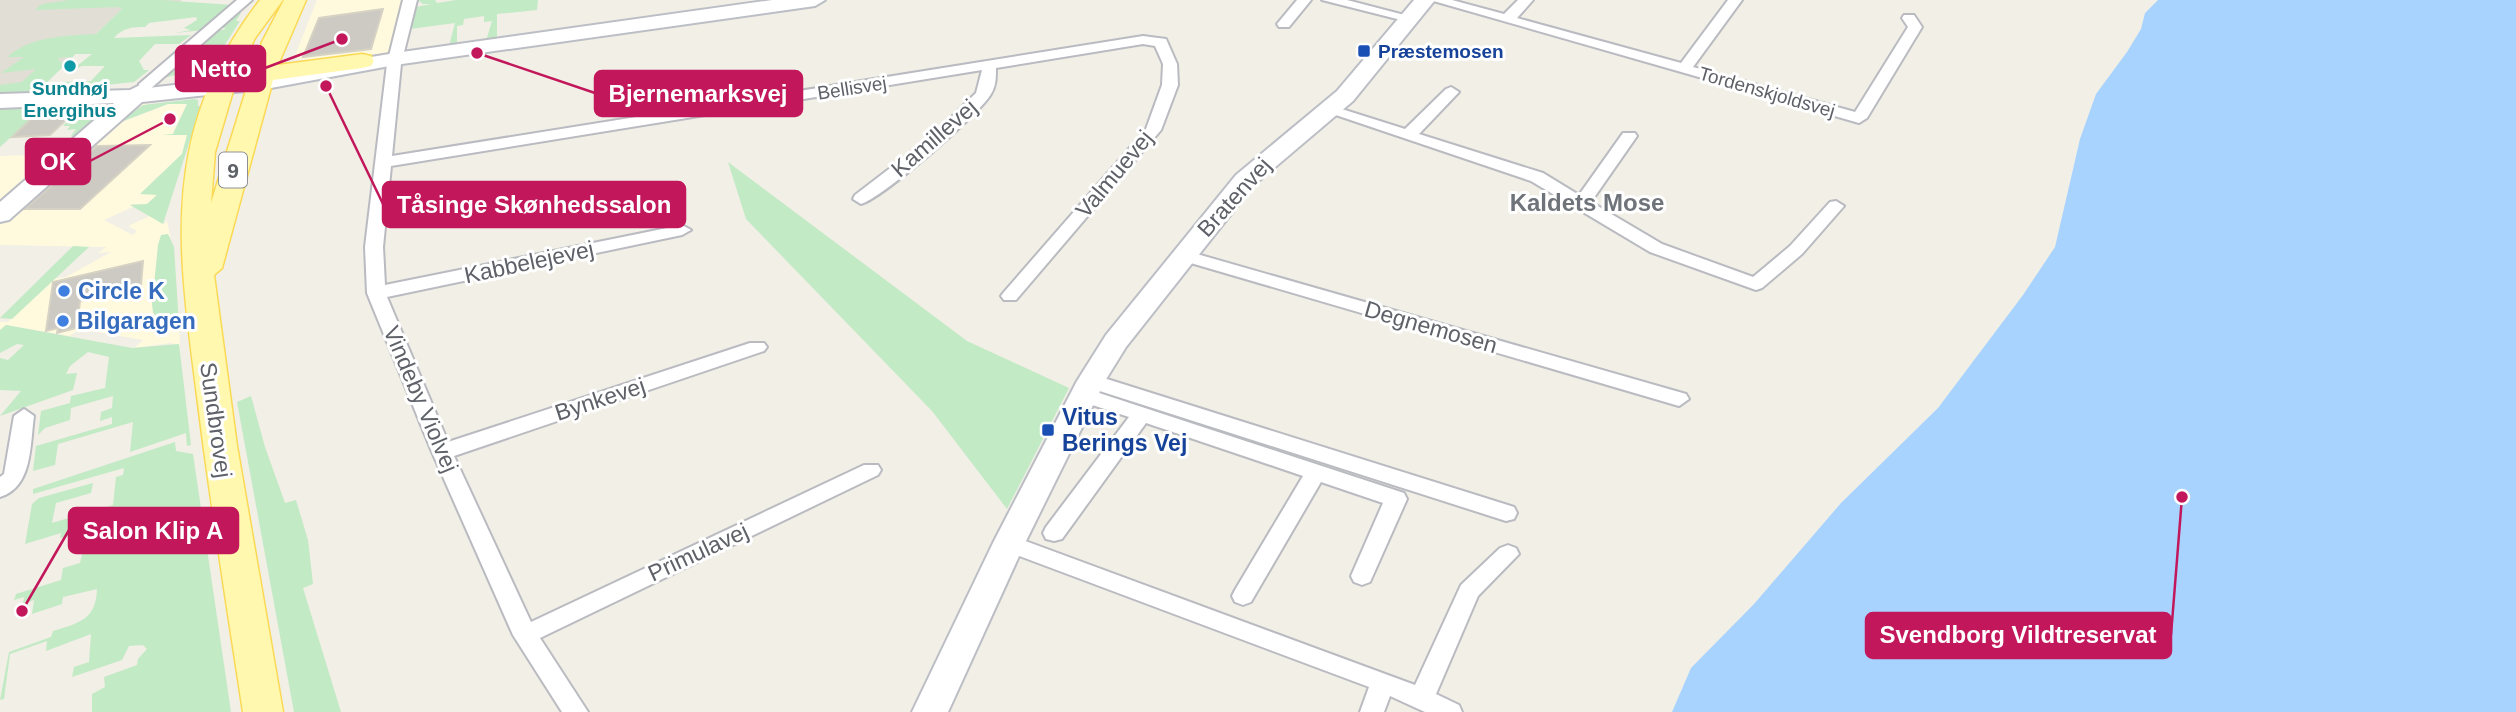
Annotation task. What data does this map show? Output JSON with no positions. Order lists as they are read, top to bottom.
{
  "streets": {
    "main road": ["9", "Sundbrovej"],
    "street": [
      "Bellisvej",
      "Tordenskjoldsvej",
      "Kamillevej",
      "Valmuevej",
      "Bratenvej",
      "Kabbelejevej",
      "Degnemosen",
      "Vindeby Violvej",
      "Bynkevej",
      "Primulavej"
    ]
  },
  "crossings": [
    ["Bellisvej", "Kamillevej"],
    ["Bellisvej", "Valmuevej"],
    ["Bellisvej", "Vindeby Violvej"],
    ["Bratenvej", "Degnemosen"],
    ["Kabbelejevej", "Vindeby Violvej"],
    ["Vindeby Violvej", "Bynkevej"],
    ["Vindeby Violvej", "Primulavej"]
  ],
  "districts": ["Kaldets Mose"],
  "places": {
    "other": [
      "Netto",
      "Bjernemarksvej",
      "Sundhøj Energihus",
      "Tåsinge Skønhedssalon",
      "OK",
      "Circle K",
      "Bilgaragen",
      "Svendborg Vildtreservat",
      "Salon Klip A"
    ],
    "transit": ["Præstemosen", "Vitus Berings Vej"]
  }
}
